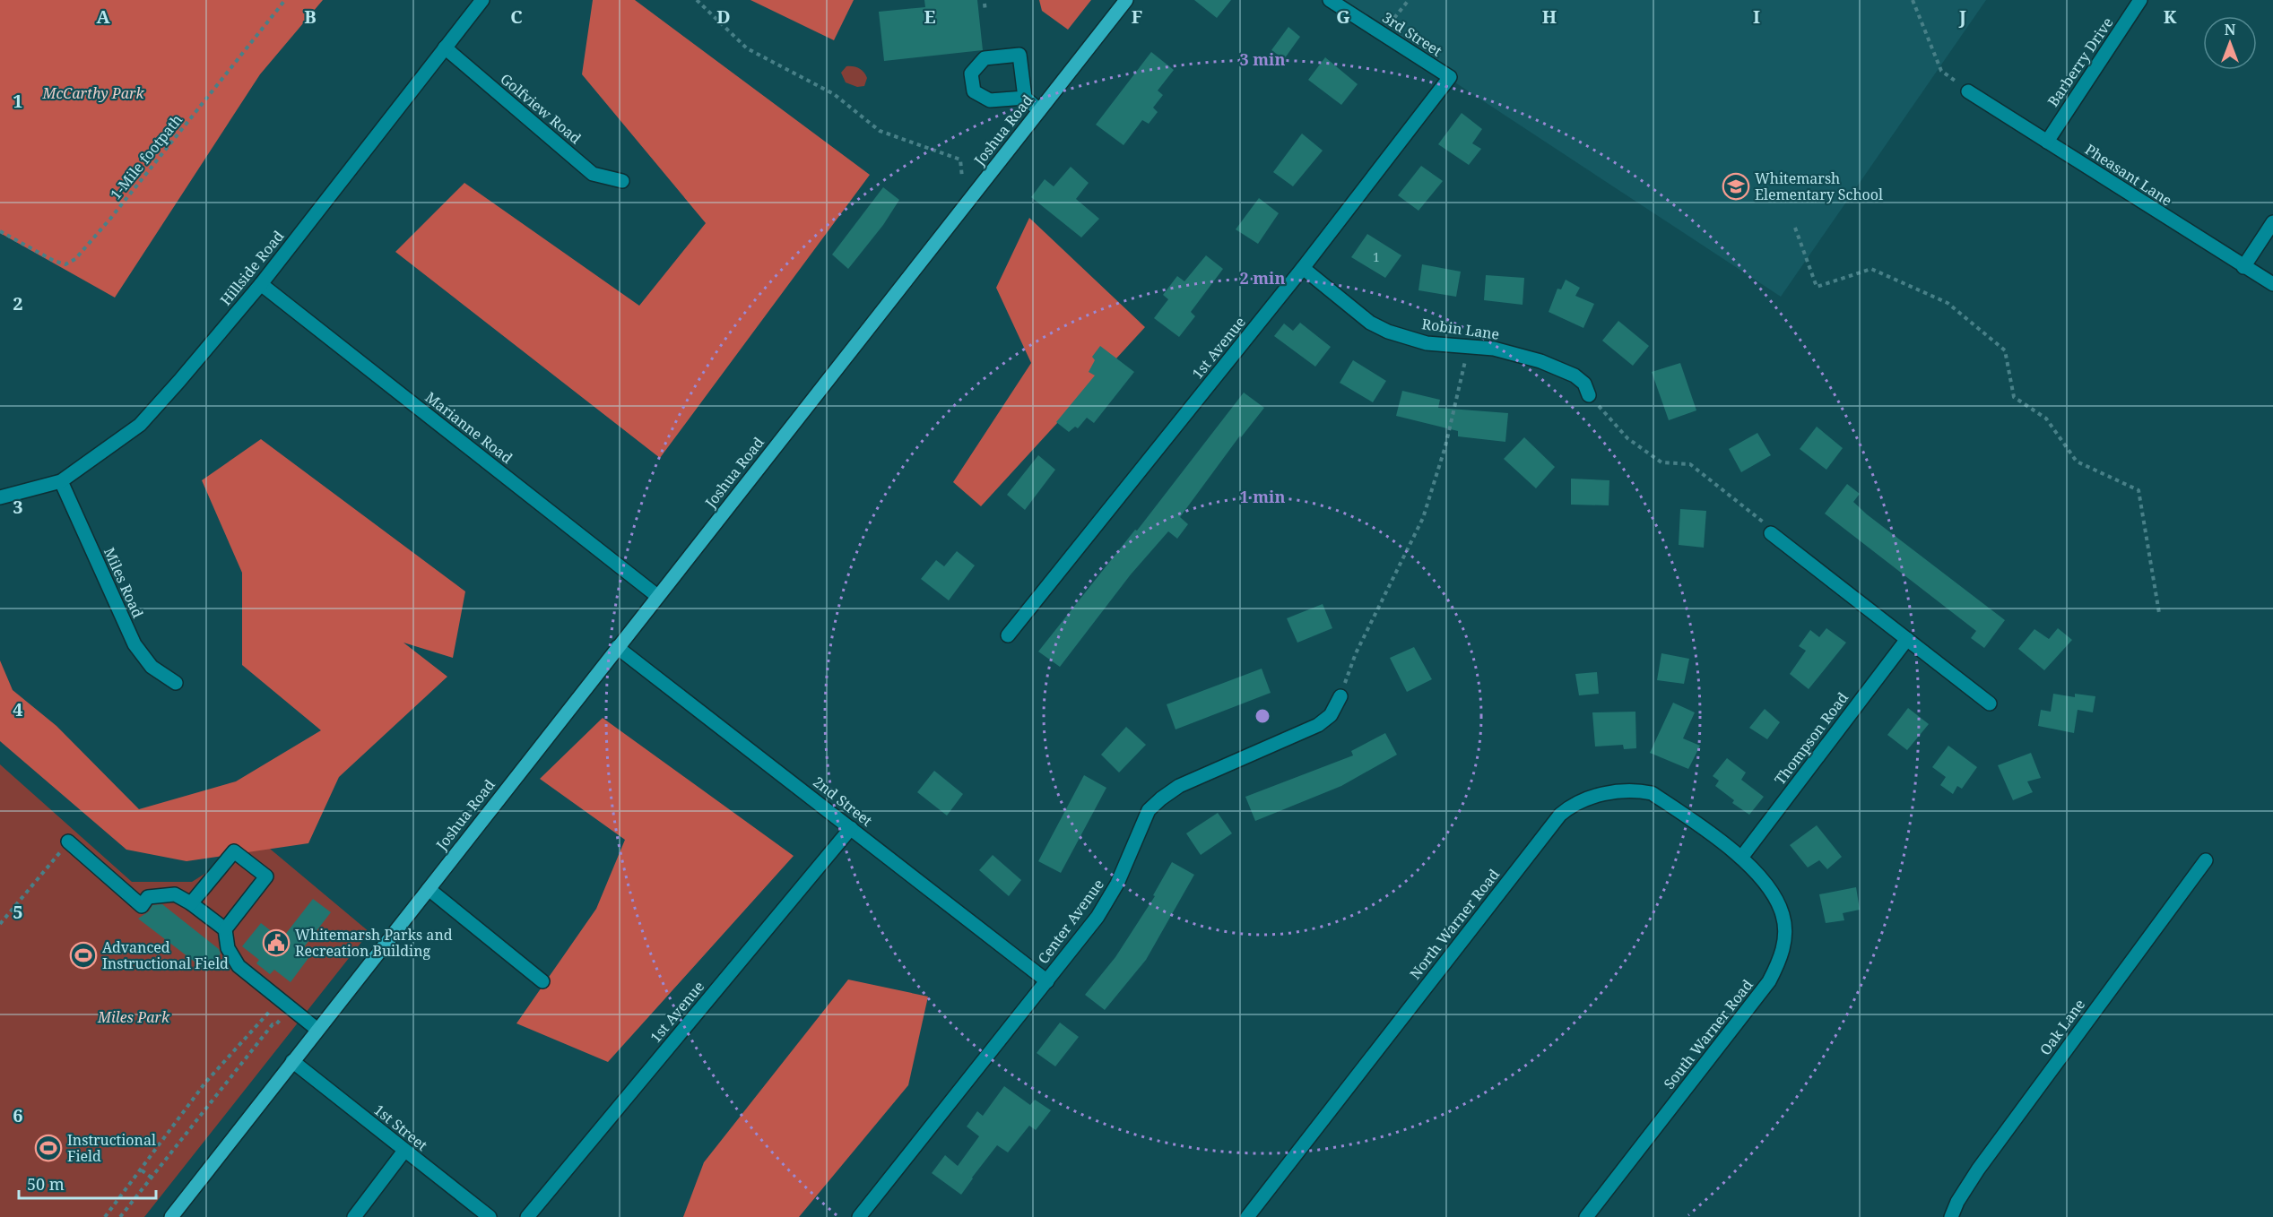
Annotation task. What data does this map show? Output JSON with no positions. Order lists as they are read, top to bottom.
{
  "streets": {
    "main road": ["Joshua Road"],
    "street": [
      "3rd Street",
      "Barberry Drive",
      "Golfview Road",
      "Pheasant Lane",
      "Hillside Road",
      "Robin Lane",
      "1st Avenue",
      "Marianne Road",
      "Miles Road",
      "Thompson Road",
      "2nd Street",
      "Center Avenue",
      "North Warner Road",
      "Oak Lane",
      "South Warner Road",
      "1st Street"
    ],
    "path": ["1-Mile footpath"]
  },
  "crossings": [
    ["3rd Street", "1st Avenue"],
    ["Barberry Drive", "Pheasant Lane"],
    ["Golfview Road", "Hillside Road"],
    ["Joshua Road", "Marianne Road"],
    ["Joshua Road", "2nd Street"],
    ["Joshua Road", "1st Street"],
    ["Hillside Road", "Marianne Road"],
    ["Hillside Road", "Miles Road"],
    ["Robin Lane", "1st Avenue"],
    ["1st Avenue", "2nd Street"],
    ["Thompson Road", "North Warner Road"],
    ["Thompson Road", "South Warner Road"],
    ["2nd Street", "Center Avenue"],
    ["North Warner Road", "South Warner Road"]
  ],
  "parks": ["McCarthy Park", "Miles Park"],
  "places": {
    "school or university": ["Whitemarsh Elementary School"],
    "public building": ["Whitemarsh Parks and Recreation Building"],
    "sports": ["Advanced Instructional Field", "Instructional Field"]
  },
  "house_numbers": ["1"],
  "scale_bar": "50 m",
  "north": "top",
  "grid": {
    "columns": [
      "A",
      "B",
      "C",
      "D",
      "E",
      "F",
      "G",
      "H",
      "I",
      "J",
      "K"
    ],
    "rows": [
      "1",
      "2",
      "3",
      "4",
      "5",
      "6"
    ]
  },
  "rings": ["3 min", "2 min", "1 min"]
}
